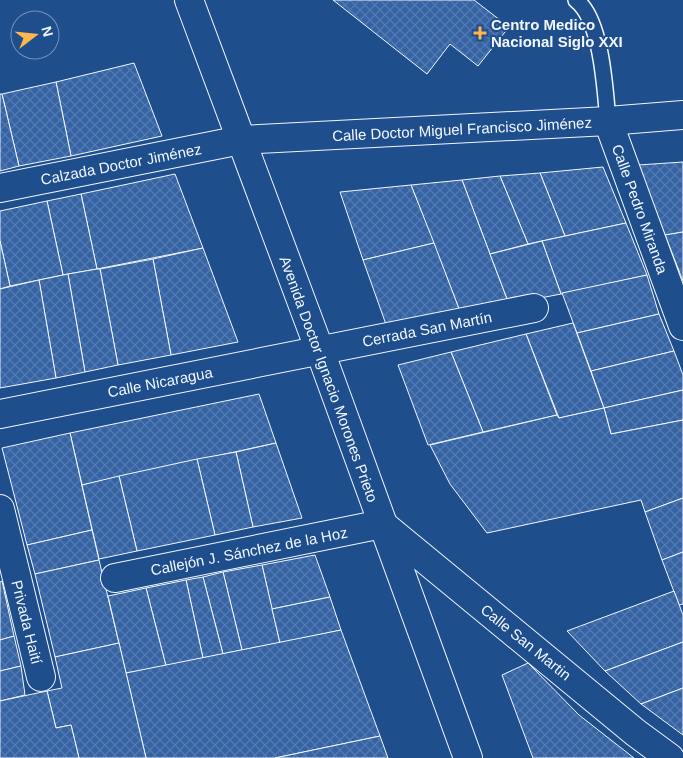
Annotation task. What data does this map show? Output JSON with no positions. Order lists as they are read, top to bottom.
{
  "streets": {
    "street": [
      "Calle Doctor Miguel Francisco Jiménez",
      "Calzada Doctor Jiménez",
      "Calle Pedro Miranda",
      "Cerrada San Martín",
      "Avenida Doctor Ignacio Morones Prieto",
      "Calle Nicaragua",
      "Callejón J. Sánchez de la Hoz",
      "Privada Haití",
      "Calle San Martin"
    ]
  },
  "crossings": [
    ["Calle Doctor Miguel Francisco Jiménez", "Calzada Doctor Jiménez"],
    ["Calle Doctor Miguel Francisco Jiménez", "Calle Pedro Miranda"],
    ["Calle Doctor Miguel Francisco Jiménez", "Avenida Doctor Ignacio Morones Prieto"],
    ["Calzada Doctor Jiménez", "Avenida Doctor Ignacio Morones Prieto"],
    ["Cerrada San Martín", "Avenida Doctor Ignacio Morones Prieto"],
    ["Cerrada San Martín", "Calle Nicaragua"],
    ["Avenida Doctor Ignacio Morones Prieto", "Calle Nicaragua"],
    ["Avenida Doctor Ignacio Morones Prieto", "Callejón J. Sánchez de la Hoz"],
    ["Avenida Doctor Ignacio Morones Prieto", "Calle San Martin"],
    ["Callejón J. Sánchez de la Hoz", "Calle San Martin"]
  ],
  "places": {
    "health": ["Centro Medico Nacional Siglo XXI"]
  },
  "north": "right"
}
